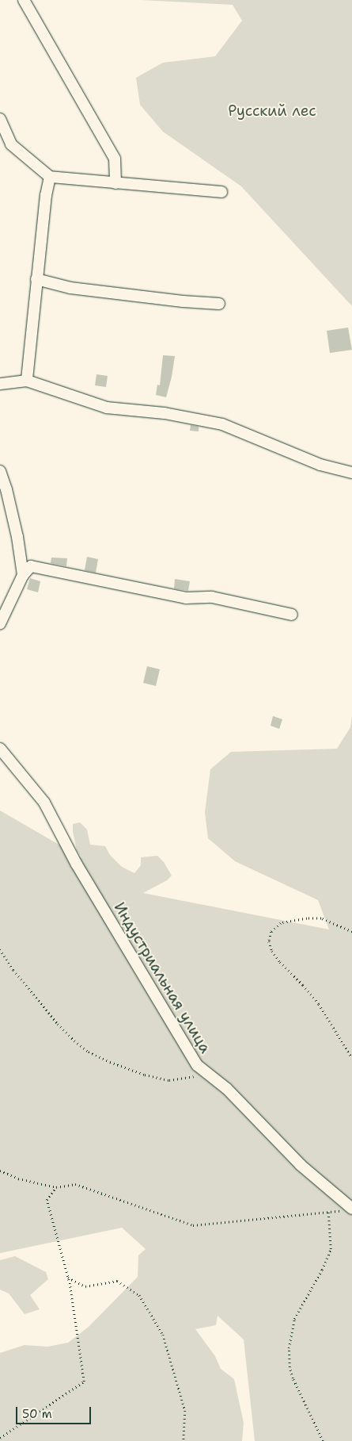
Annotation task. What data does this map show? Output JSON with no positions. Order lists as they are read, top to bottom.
{
  "streets": {
    "street": ["Индустриальная улица"]
  },
  "parks": ["Русский лес"],
  "scale_bar": "50 m"
}
